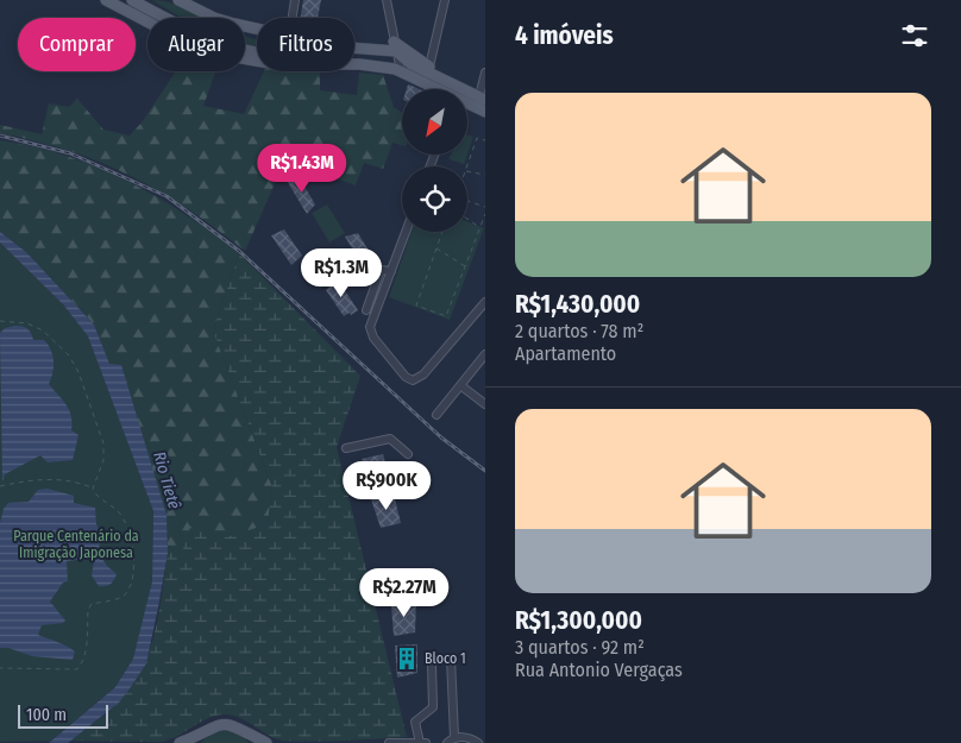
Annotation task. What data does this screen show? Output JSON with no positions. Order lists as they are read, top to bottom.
{
  "water": ["Rio Tietê"],
  "parks": ["Parque Centenário da Imigração Japonesa"],
  "places": {
    "building": ["Bloco 1"]
  },
  "scale_bar": "100 m",
  "north": "bottom left",
  "page": {
    "heading": "4 imóveis",
    "chip": ["Comprar", "Alugar", "Filtros"],
    "list": [
      {
        "name": "R$1,430,000",
        "note": "2 quartos · 78 m² · Apartamento"
      },
      {
        "name": "R$1,300,000",
        "note": "3 quartos · 92 m² · Rua Antonio Vergaças"
      }
    ],
    "price": [
      "R$1.43M",
      "R$1.3M",
      "R$900K",
      "R$2.27M"
    ],
    "scale": "100 m"
  }
}
